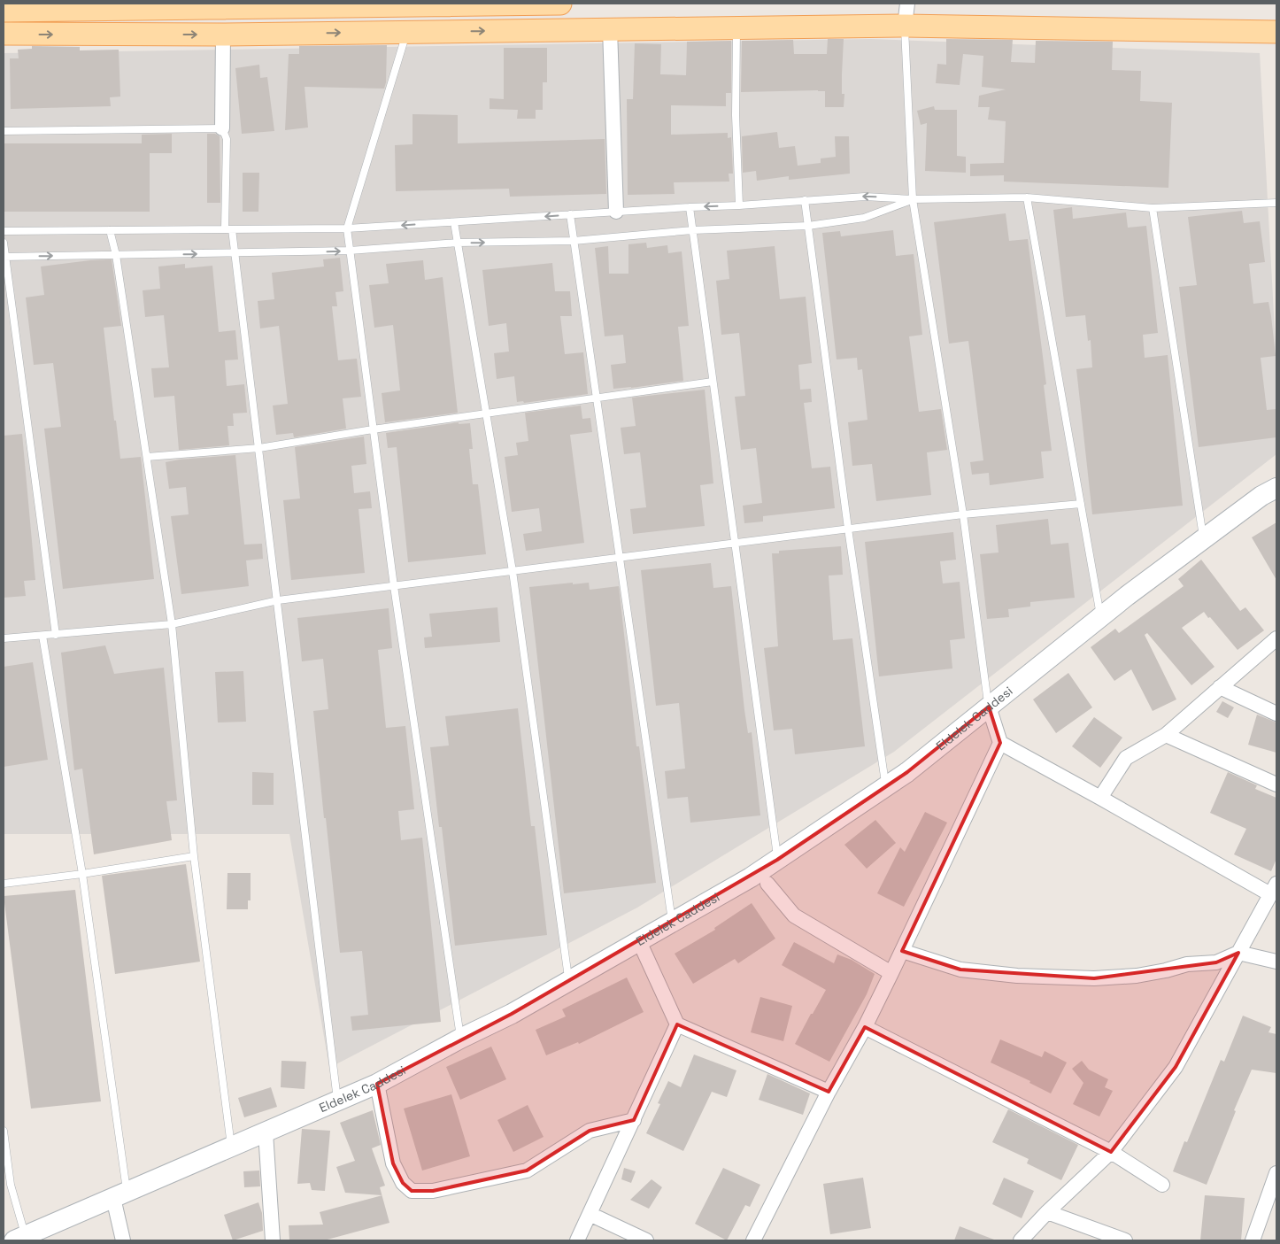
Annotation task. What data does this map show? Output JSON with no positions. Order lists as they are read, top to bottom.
{
  "streets": {
    "street": ["Eldelek Caddesi"]
  }
}
